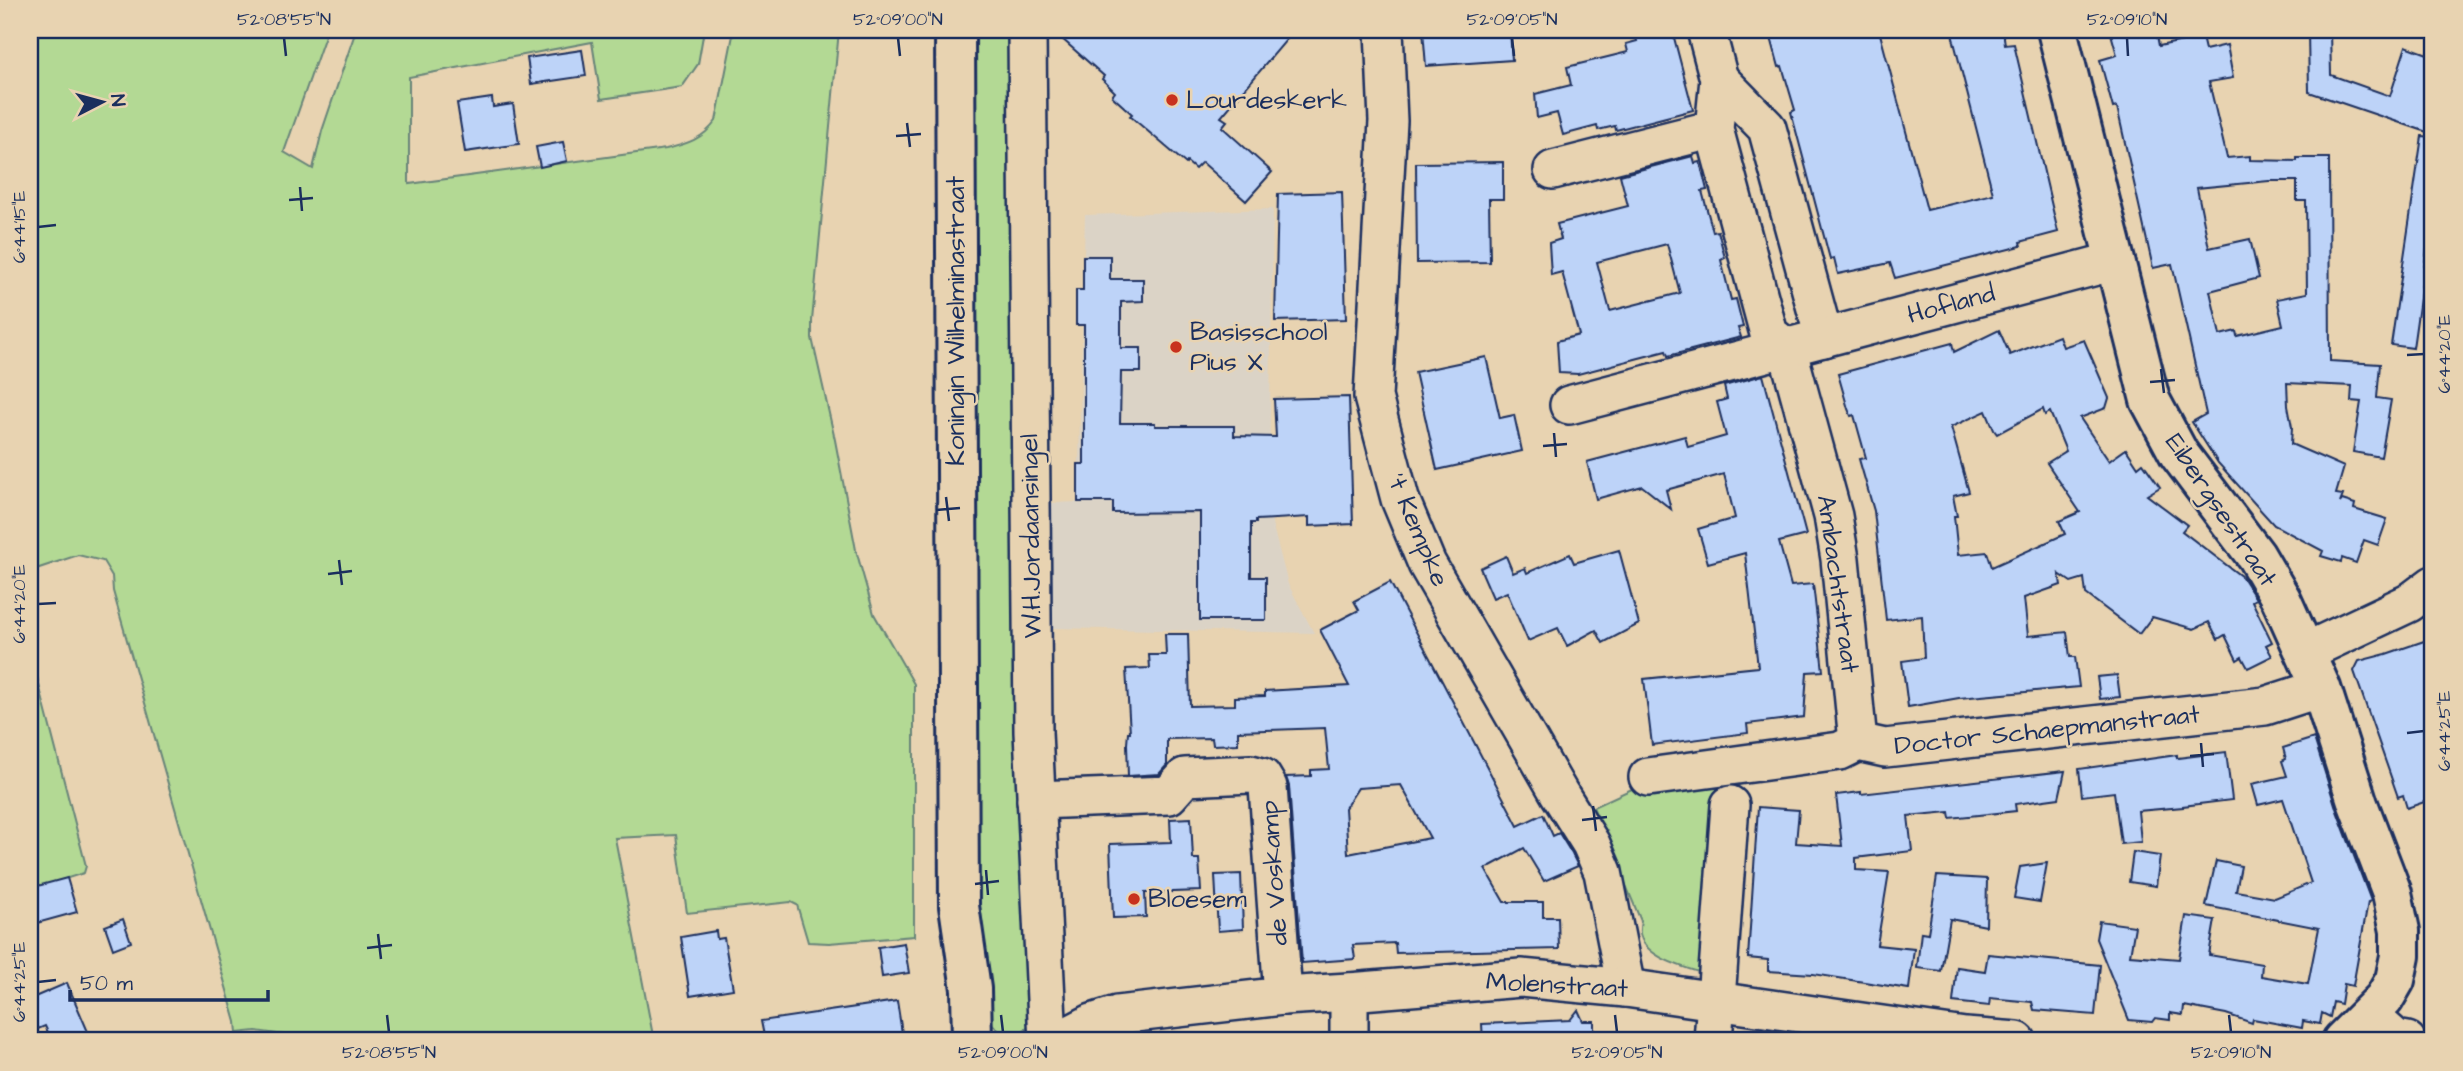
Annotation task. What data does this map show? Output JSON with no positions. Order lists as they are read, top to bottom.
{
  "streets": {
    "main road": ["Koningin Wilhelminastraat", "Eibergsestraat"],
    "street": [
      "Hofland",
      "'t Kempke",
      "W.H.Jordaansingel",
      "Ambachtstraat",
      "Doctor Schaepmanstraat",
      "de Voskamp",
      "Molenstraat"
    ]
  },
  "crossings": [
    ["Hofland", "Eibergsestraat"],
    ["Hofland", "Ambachtstraat"],
    ["Eibergsestraat", "Doctor Schaepmanstraat"],
    ["'t Kempke", "Molenstraat"],
    ["W.H.Jordaansingel", "de Voskamp"],
    ["Ambachtstraat", "Doctor Schaepmanstraat"],
    ["de Voskamp", "Molenstraat"]
  ],
  "places": ["Lourdeskerk", "Basisschool Pius X", "Bloesem"],
  "scale_bar": "50 m",
  "north": "right",
  "coordinates": [
    "52°08'55\"N",
    "52°09'00\"N",
    "52°09'05\"N",
    "52°09'10\"N",
    "6°44'15\"E",
    "6°44'20\"E",
    "6°44'25\"E"
  ]
}
